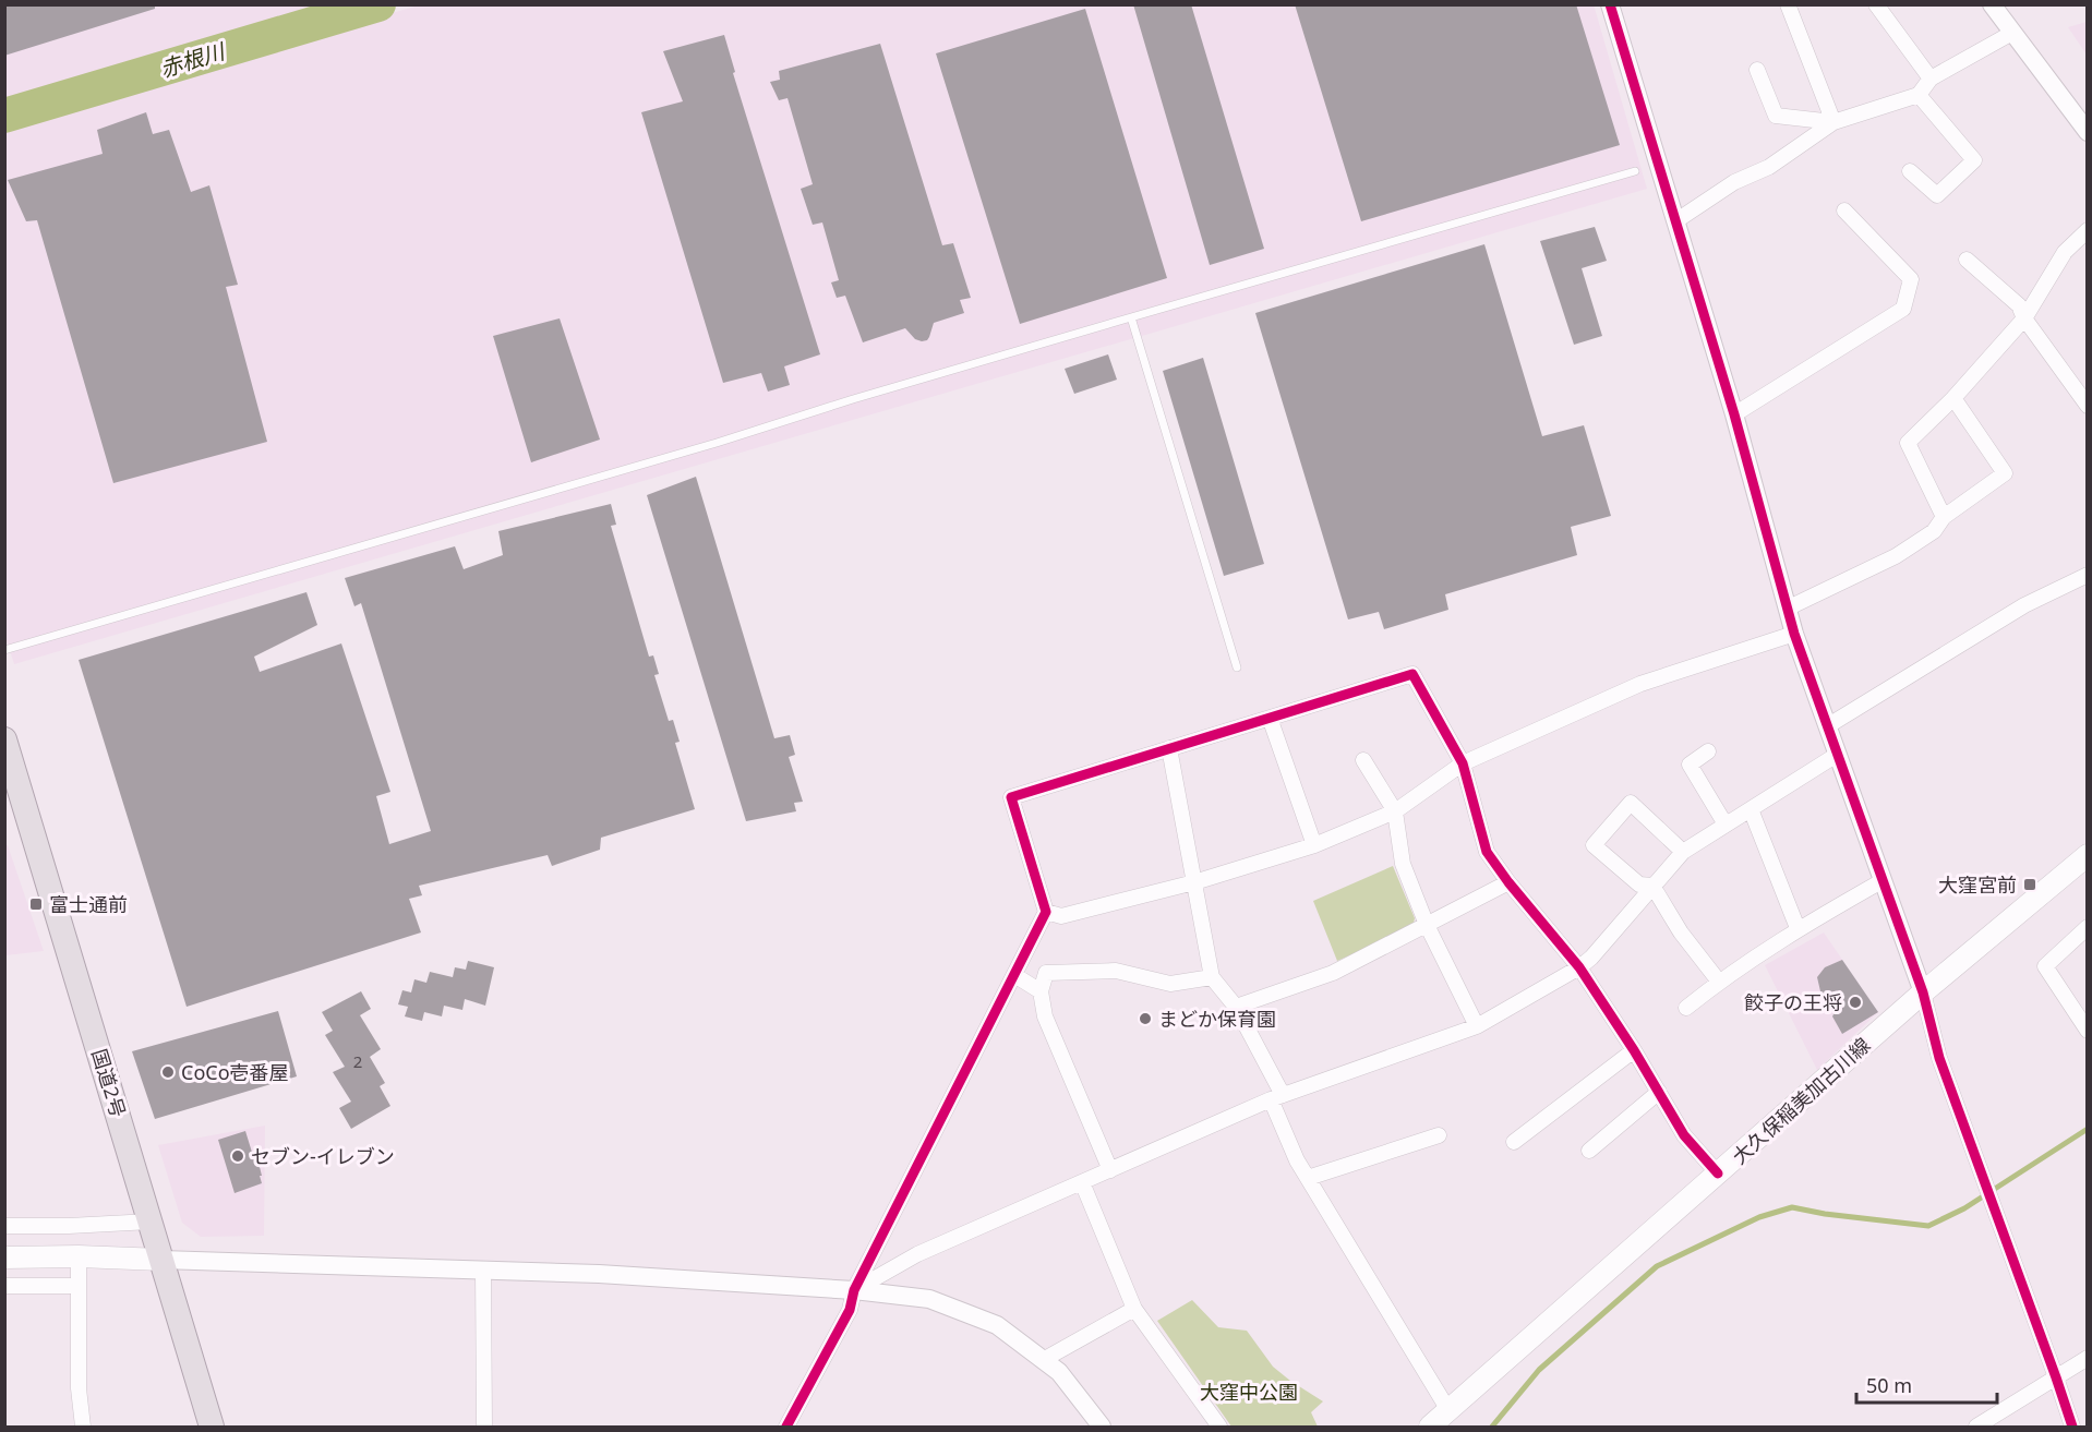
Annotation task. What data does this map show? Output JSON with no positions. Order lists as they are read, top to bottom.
{
  "streets": {
    "highway": ["国道2号"],
    "main road": ["大久保稲美加古川線"]
  },
  "water": ["赤根川"],
  "parks": ["大窪中公園"],
  "places": {
    "transit": ["大窪宮前", "富士通前"],
    "other": [
      "餃子の王将",
      "まどか保育園",
      "CoCo壱番屋",
      "セブン-イレブン"
    ]
  },
  "house_numbers": ["2"],
  "scale_bar": "50 m"
}
